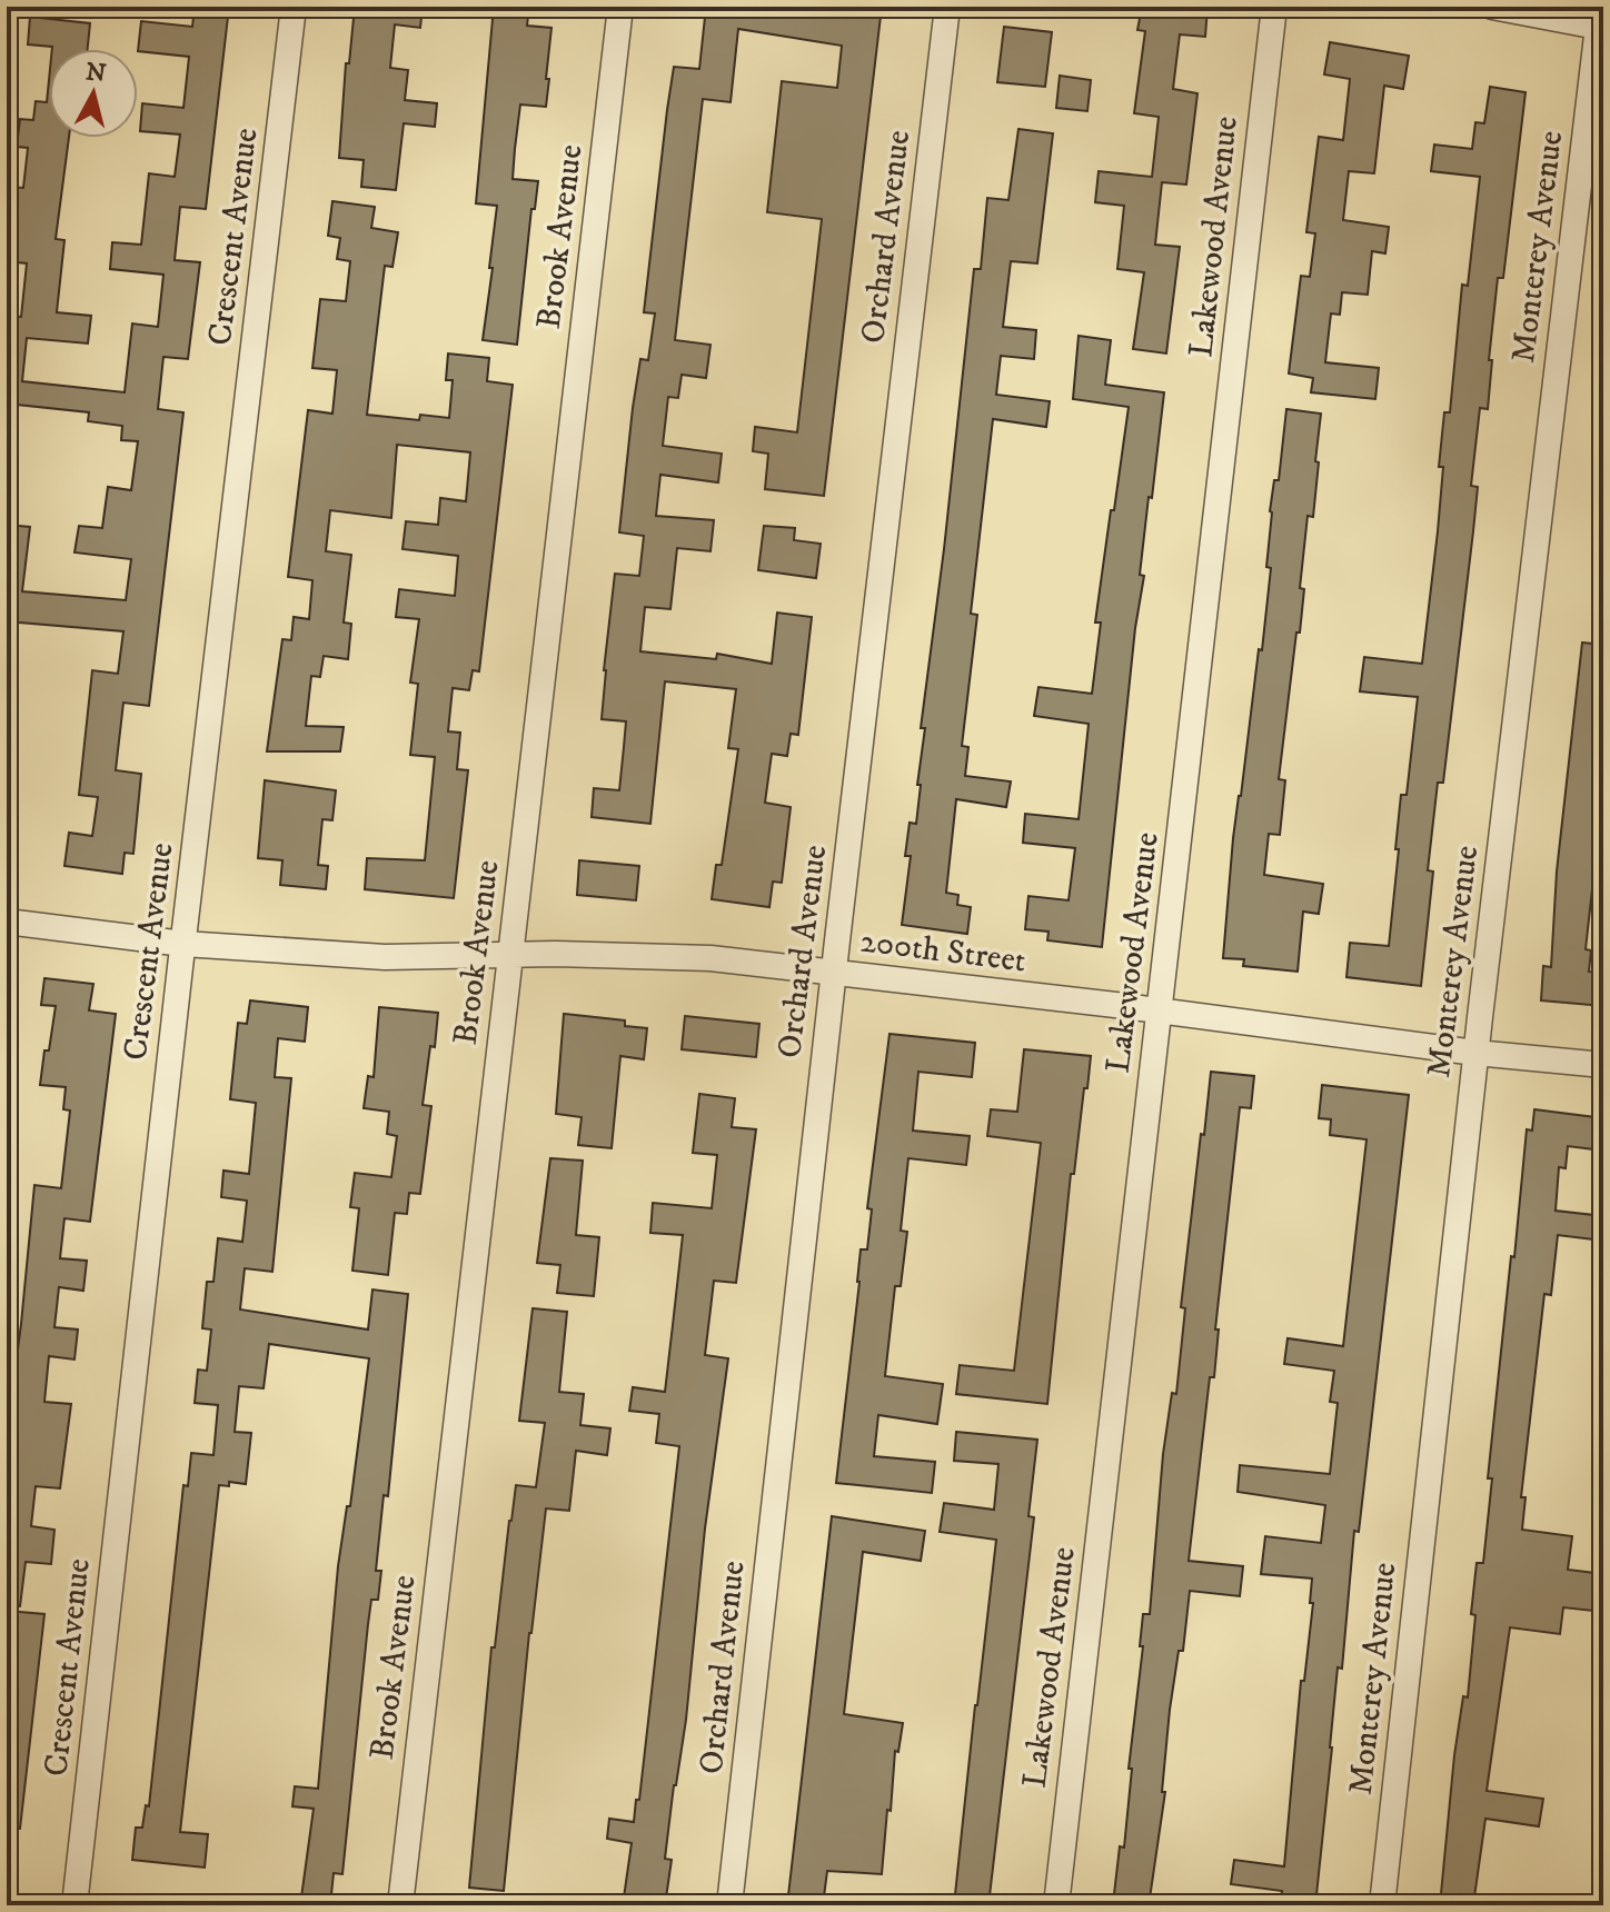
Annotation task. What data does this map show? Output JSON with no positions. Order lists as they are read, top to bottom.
{
  "streets": {
    "street": [
      "Crescent Avenue",
      "Brook Avenue",
      "Orchard Avenue",
      "Lakewood Avenue",
      "Monterey Avenue",
      "200th Street"
    ]
  },
  "crossings": [
    ["Crescent Avenue", "200th Street"],
    ["Brook Avenue", "200th Street"],
    ["Orchard Avenue", "200th Street"],
    ["Lakewood Avenue", "200th Street"],
    ["Monterey Avenue", "200th Street"]
  ],
  "north": "top"
}
